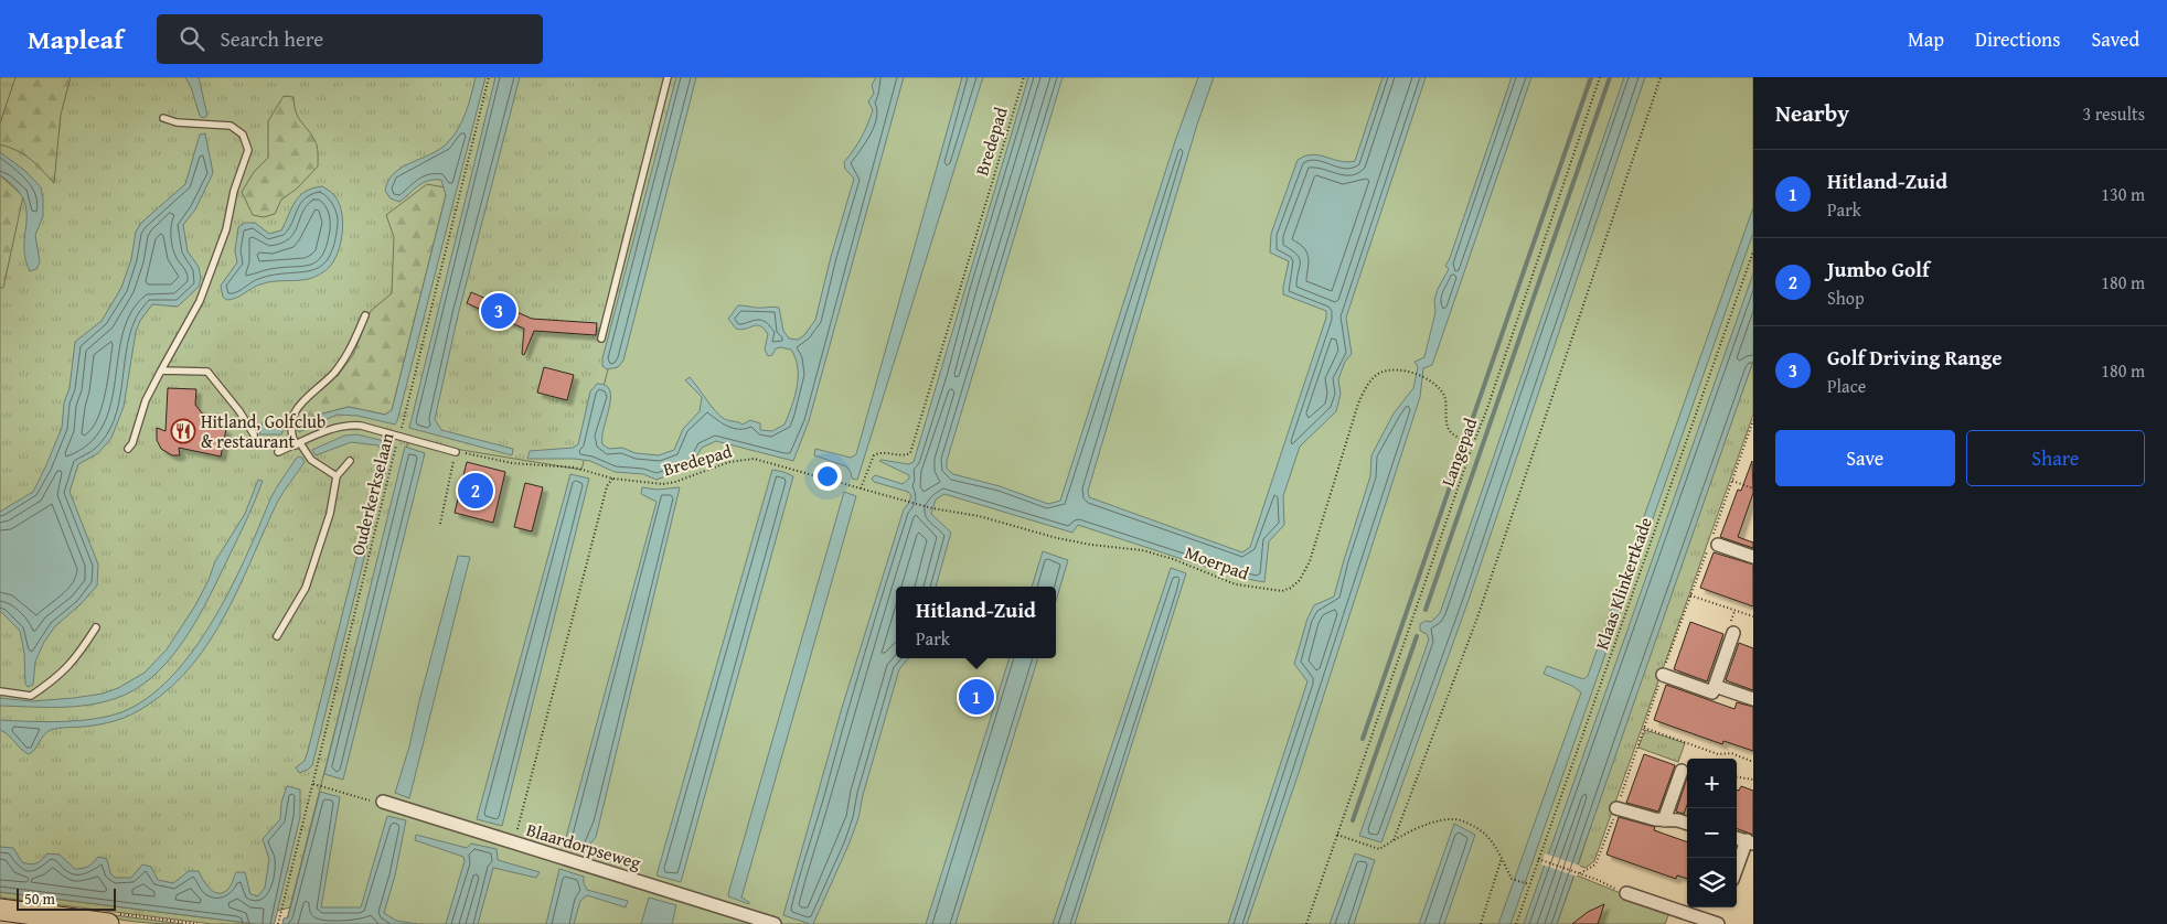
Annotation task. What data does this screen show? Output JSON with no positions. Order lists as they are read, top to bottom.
{
  "streets": {
    "street": ["Blaardorpseweg"],
    "path": [
      "Bredepad",
      "Langepad",
      "Ouderkerkselaan",
      "Moerpad",
      "Klaas Klinkertkade"
    ]
  },
  "crossings": [
    ["Bredepad", "Moerpad"],
    ["Langepad", "Moerpad"]
  ],
  "places": {
    "restaurant": ["Hitland, Golfclub & restaurant"]
  },
  "scale_bar": "50 m",
  "page": {
    "header": "Mapleaf",
    "search": "Search here",
    "nav": ["Map", "Directions", "Saved"],
    "heading": ["Nearby", "3 results"],
    "list": [
      {
        "mark": "1",
        "name": "Hitland-Zuid",
        "note": "Park",
        "value": "130 m"
      },
      {
        "mark": "2",
        "name": "Jumbo Golf",
        "note": "Shop",
        "value": "180 m"
      },
      {
        "mark": "3",
        "name": "Golf Driving Range",
        "note": "Place",
        "value": "180 m"
      }
    ],
    "pins": ["3", "2", "1"],
    "buttons": ["Save", "Share"],
    "popup": ["Hitland-Zuid", "Park"],
    "map_buttons": ["+", "−"],
    "scale": "50 m"
  }
}
